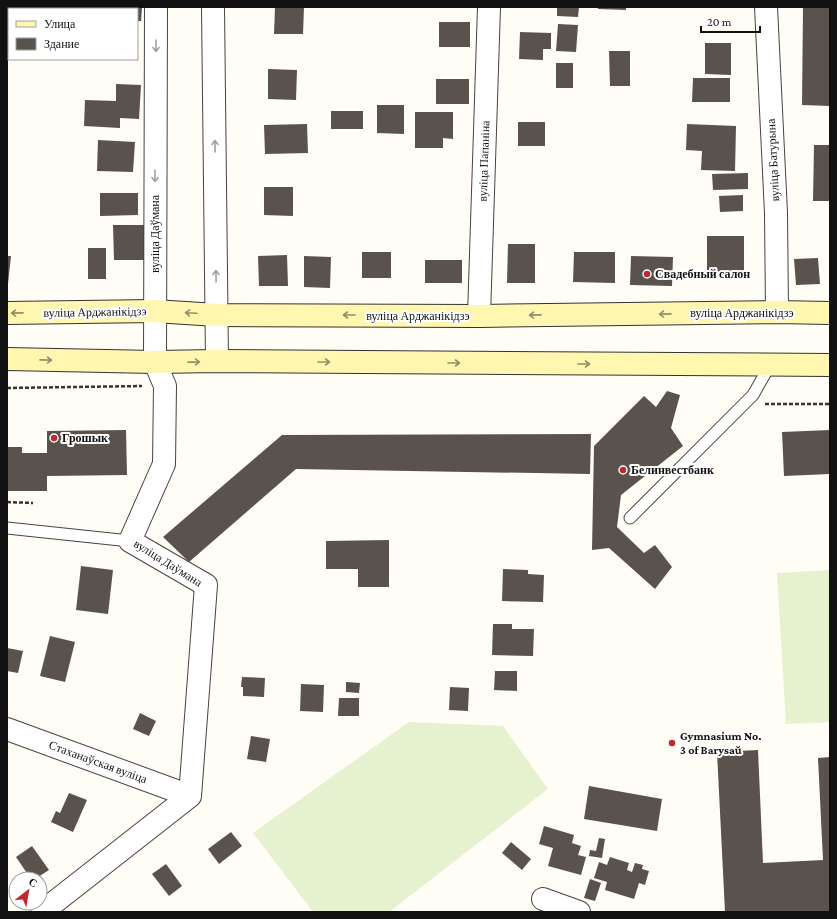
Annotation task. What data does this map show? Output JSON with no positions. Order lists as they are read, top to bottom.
{
  "streets": {
    "main road": ["вуліца Арджанікідзэ"],
    "street": [
      "вуліца Батурына",
      "вуліца Папаніна",
      "вуліца Даўмана",
      "Стаханаўская вуліца"
    ]
  },
  "crossings": [
    ["вуліца Батурына", "вуліца Арджанікідзэ"],
    ["вуліца Папаніна", "вуліца Арджанікідзэ"],
    ["вуліца Даўмана", "вуліца Арджанікідзэ"],
    ["вуліца Даўмана", "Стаханаўская вуліца"]
  ],
  "places": [
    "Свадебный салон",
    "Грошык",
    "Белинвестбанк",
    "Gymnasium No. 3 of Barysaŭ"
  ],
  "legend": ["Улица", "Здание"],
  "scale_bar": "20 m",
  "north": "top right"
}
